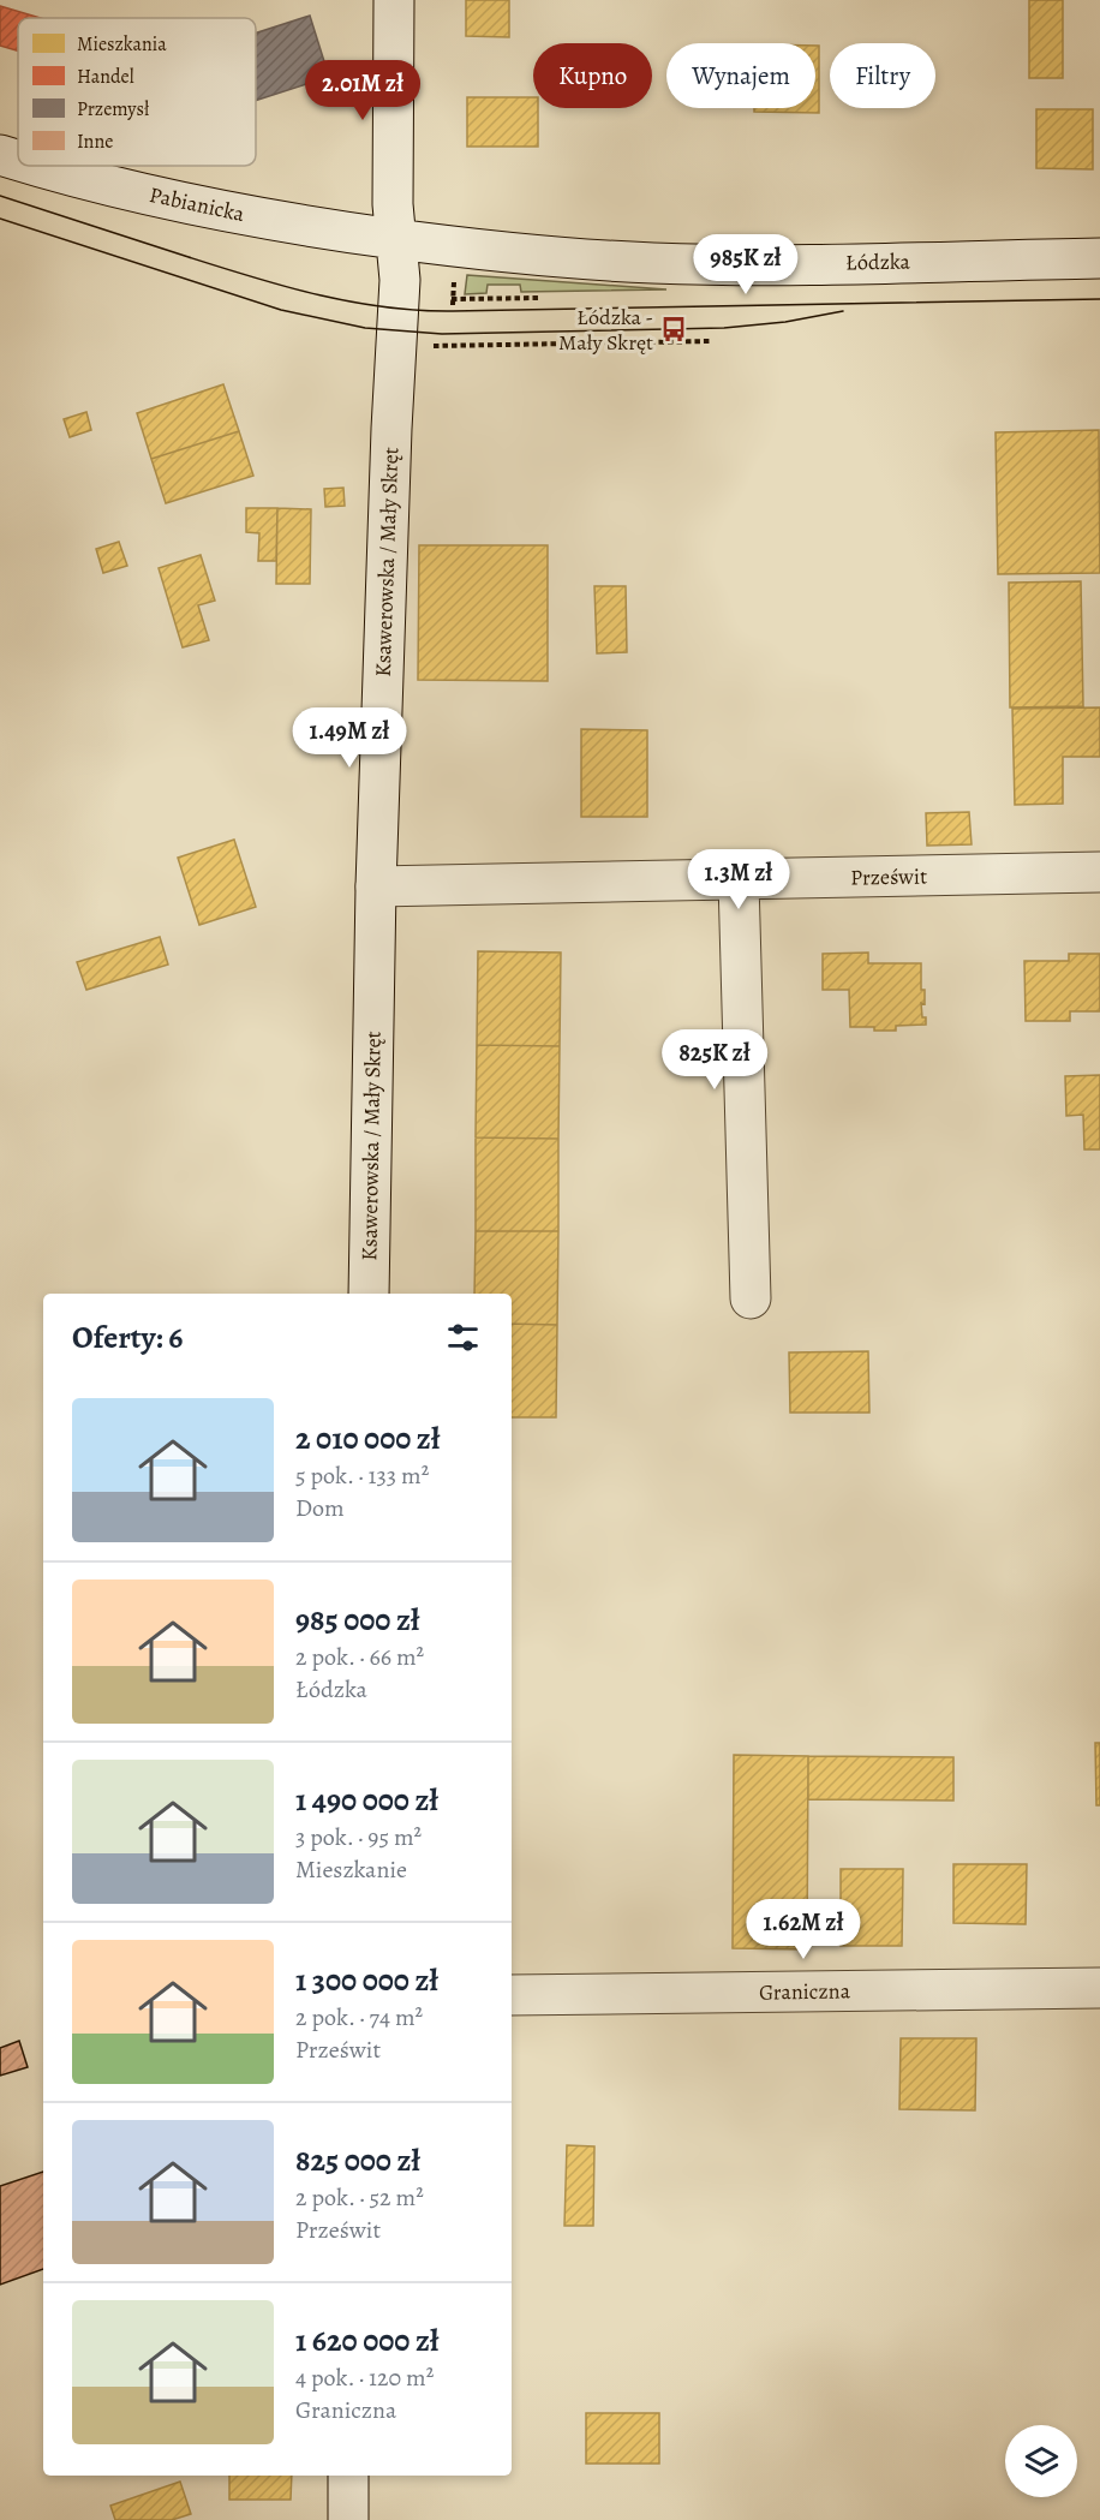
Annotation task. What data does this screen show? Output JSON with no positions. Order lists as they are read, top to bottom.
{
  "streets": {
    "street": [
      "Pabianicka",
      "Łódzka",
      "Ksawerowska / Mały Skręt",
      "Prześwit",
      "Graniczna"
    ]
  },
  "crossings": [
    ["Pabianicka", "Łódzka"],
    ["Pabianicka", "Ksawerowska / Mały Skręt"],
    ["Łódzka", "Ksawerowska / Mały Skręt"],
    ["Ksawerowska / Mały Skręt", "Prześwit"]
  ],
  "places": {
    "bus stop": ["Łódzka - Mały Skręt"]
  },
  "legend": [
    "Mieszkania",
    "Handel",
    "Przemysł",
    "Inne"
  ],
  "page": {
    "chip": ["Kupno", "Wynajem", "Filtry"],
    "price": [
      "2.01M zł",
      "985K zł",
      "1.49M zł",
      "1.3M zł",
      "825K zł",
      "1.62M zł"
    ],
    "heading": "Oferty: 6",
    "list": [
      {
        "name": "2 010 000 zł",
        "note": "5 pok. · 133 m² · Dom"
      },
      {
        "name": "985 000 zł",
        "note": "2 pok. · 66 m² · Łódzka"
      },
      {
        "name": "1 490 000 zł",
        "note": "3 pok. · 95 m² · Mieszkanie"
      },
      {
        "name": "1 300 000 zł",
        "note": "2 pok. · 74 m² · Prześwit"
      },
      {
        "name": "825 000 zł",
        "note": "2 pok. · 52 m² · Prześwit"
      },
      {
        "name": "1 620 000 zł",
        "note": "4 pok. · 120 m² · Graniczna"
      }
    ]
  }
}
